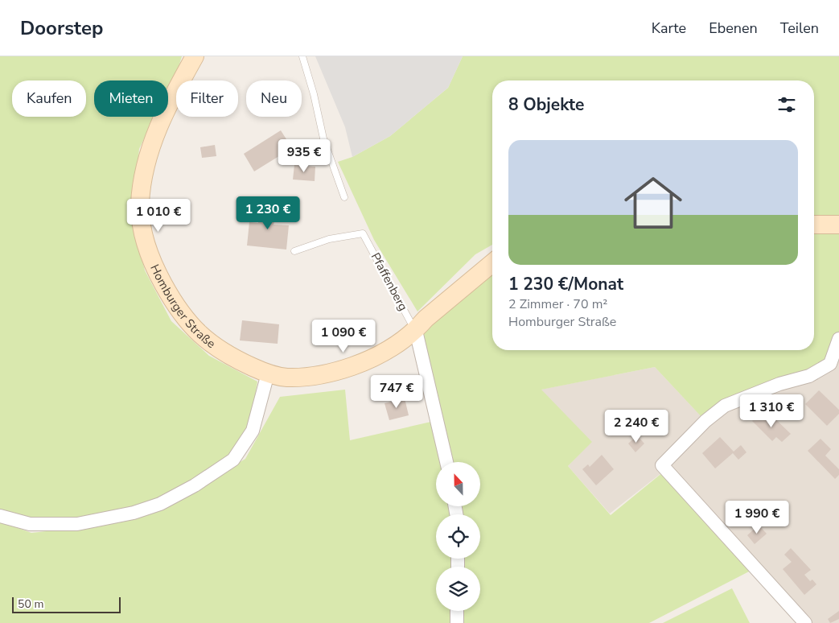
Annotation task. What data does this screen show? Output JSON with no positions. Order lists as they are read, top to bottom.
{
  "streets": {
    "main road": ["Homburger Straße"],
    "lane": ["Pfaffenberg"]
  },
  "crossings": [
    ["Pfaffenberg", "Homburger Straße"]
  ],
  "scale_bar": "50 m",
  "north": "top",
  "page": {
    "header": "Doorstep",
    "nav": ["Karte", "Ebenen", "Teilen"],
    "chip": [
      "Kaufen",
      "Mieten",
      "Filter",
      "Neu"
    ],
    "heading": "8 Objekte",
    "list": [
      {
        "name": "1 230 €/Monat",
        "note": "2 Zimmer · 70 m² · Homburger Straße"
      }
    ],
    "price": [
      "935 €",
      "1 230 €",
      "1 010 €",
      "1 090 €",
      "747 €",
      "1 310 €",
      "2 240 €",
      "1 990 €"
    ],
    "scale": "50 m"
  }
}
